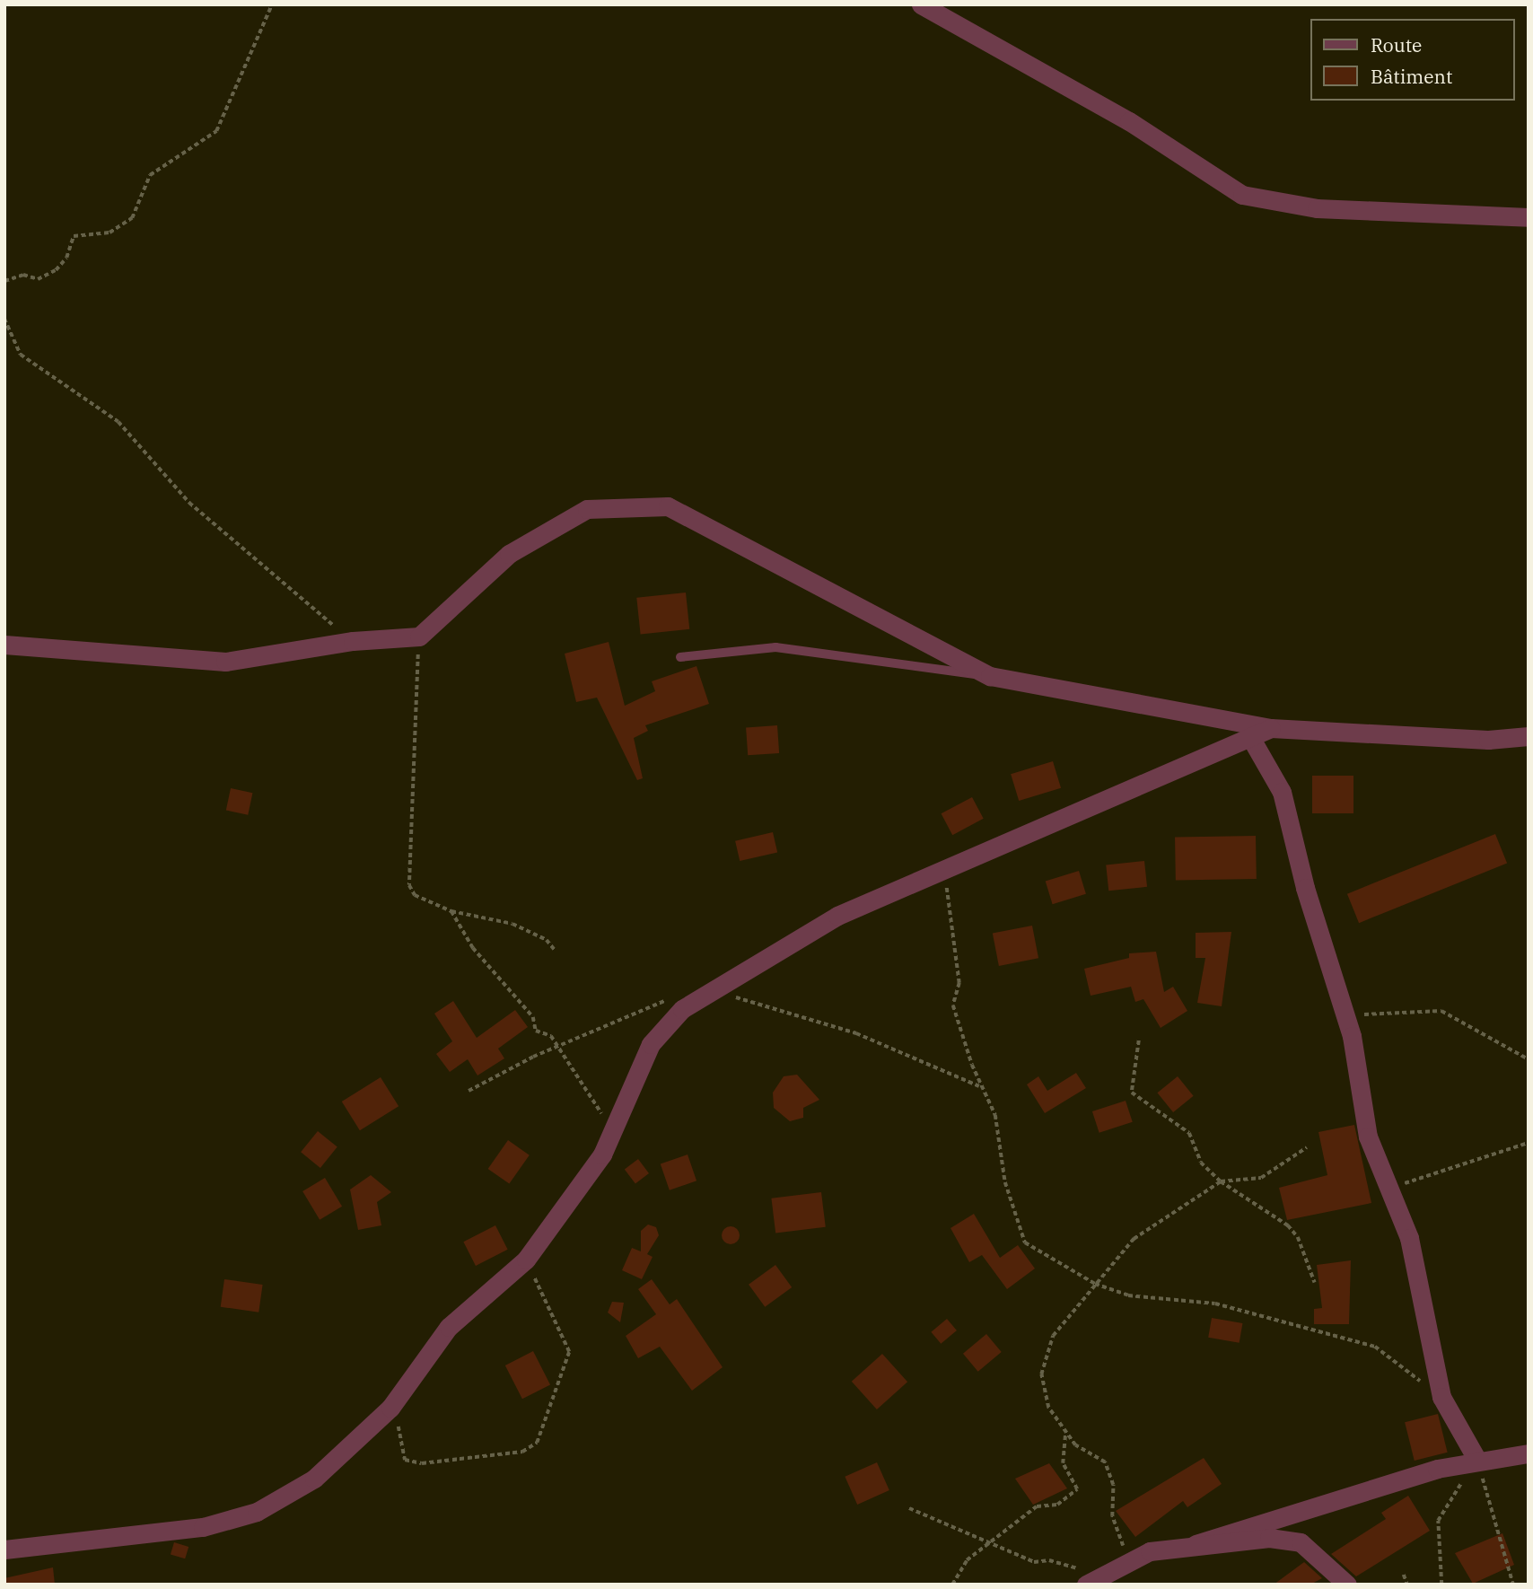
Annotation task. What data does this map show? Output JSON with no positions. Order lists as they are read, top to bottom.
{
  "legend": ["Route", "Bâtiment"]
}
